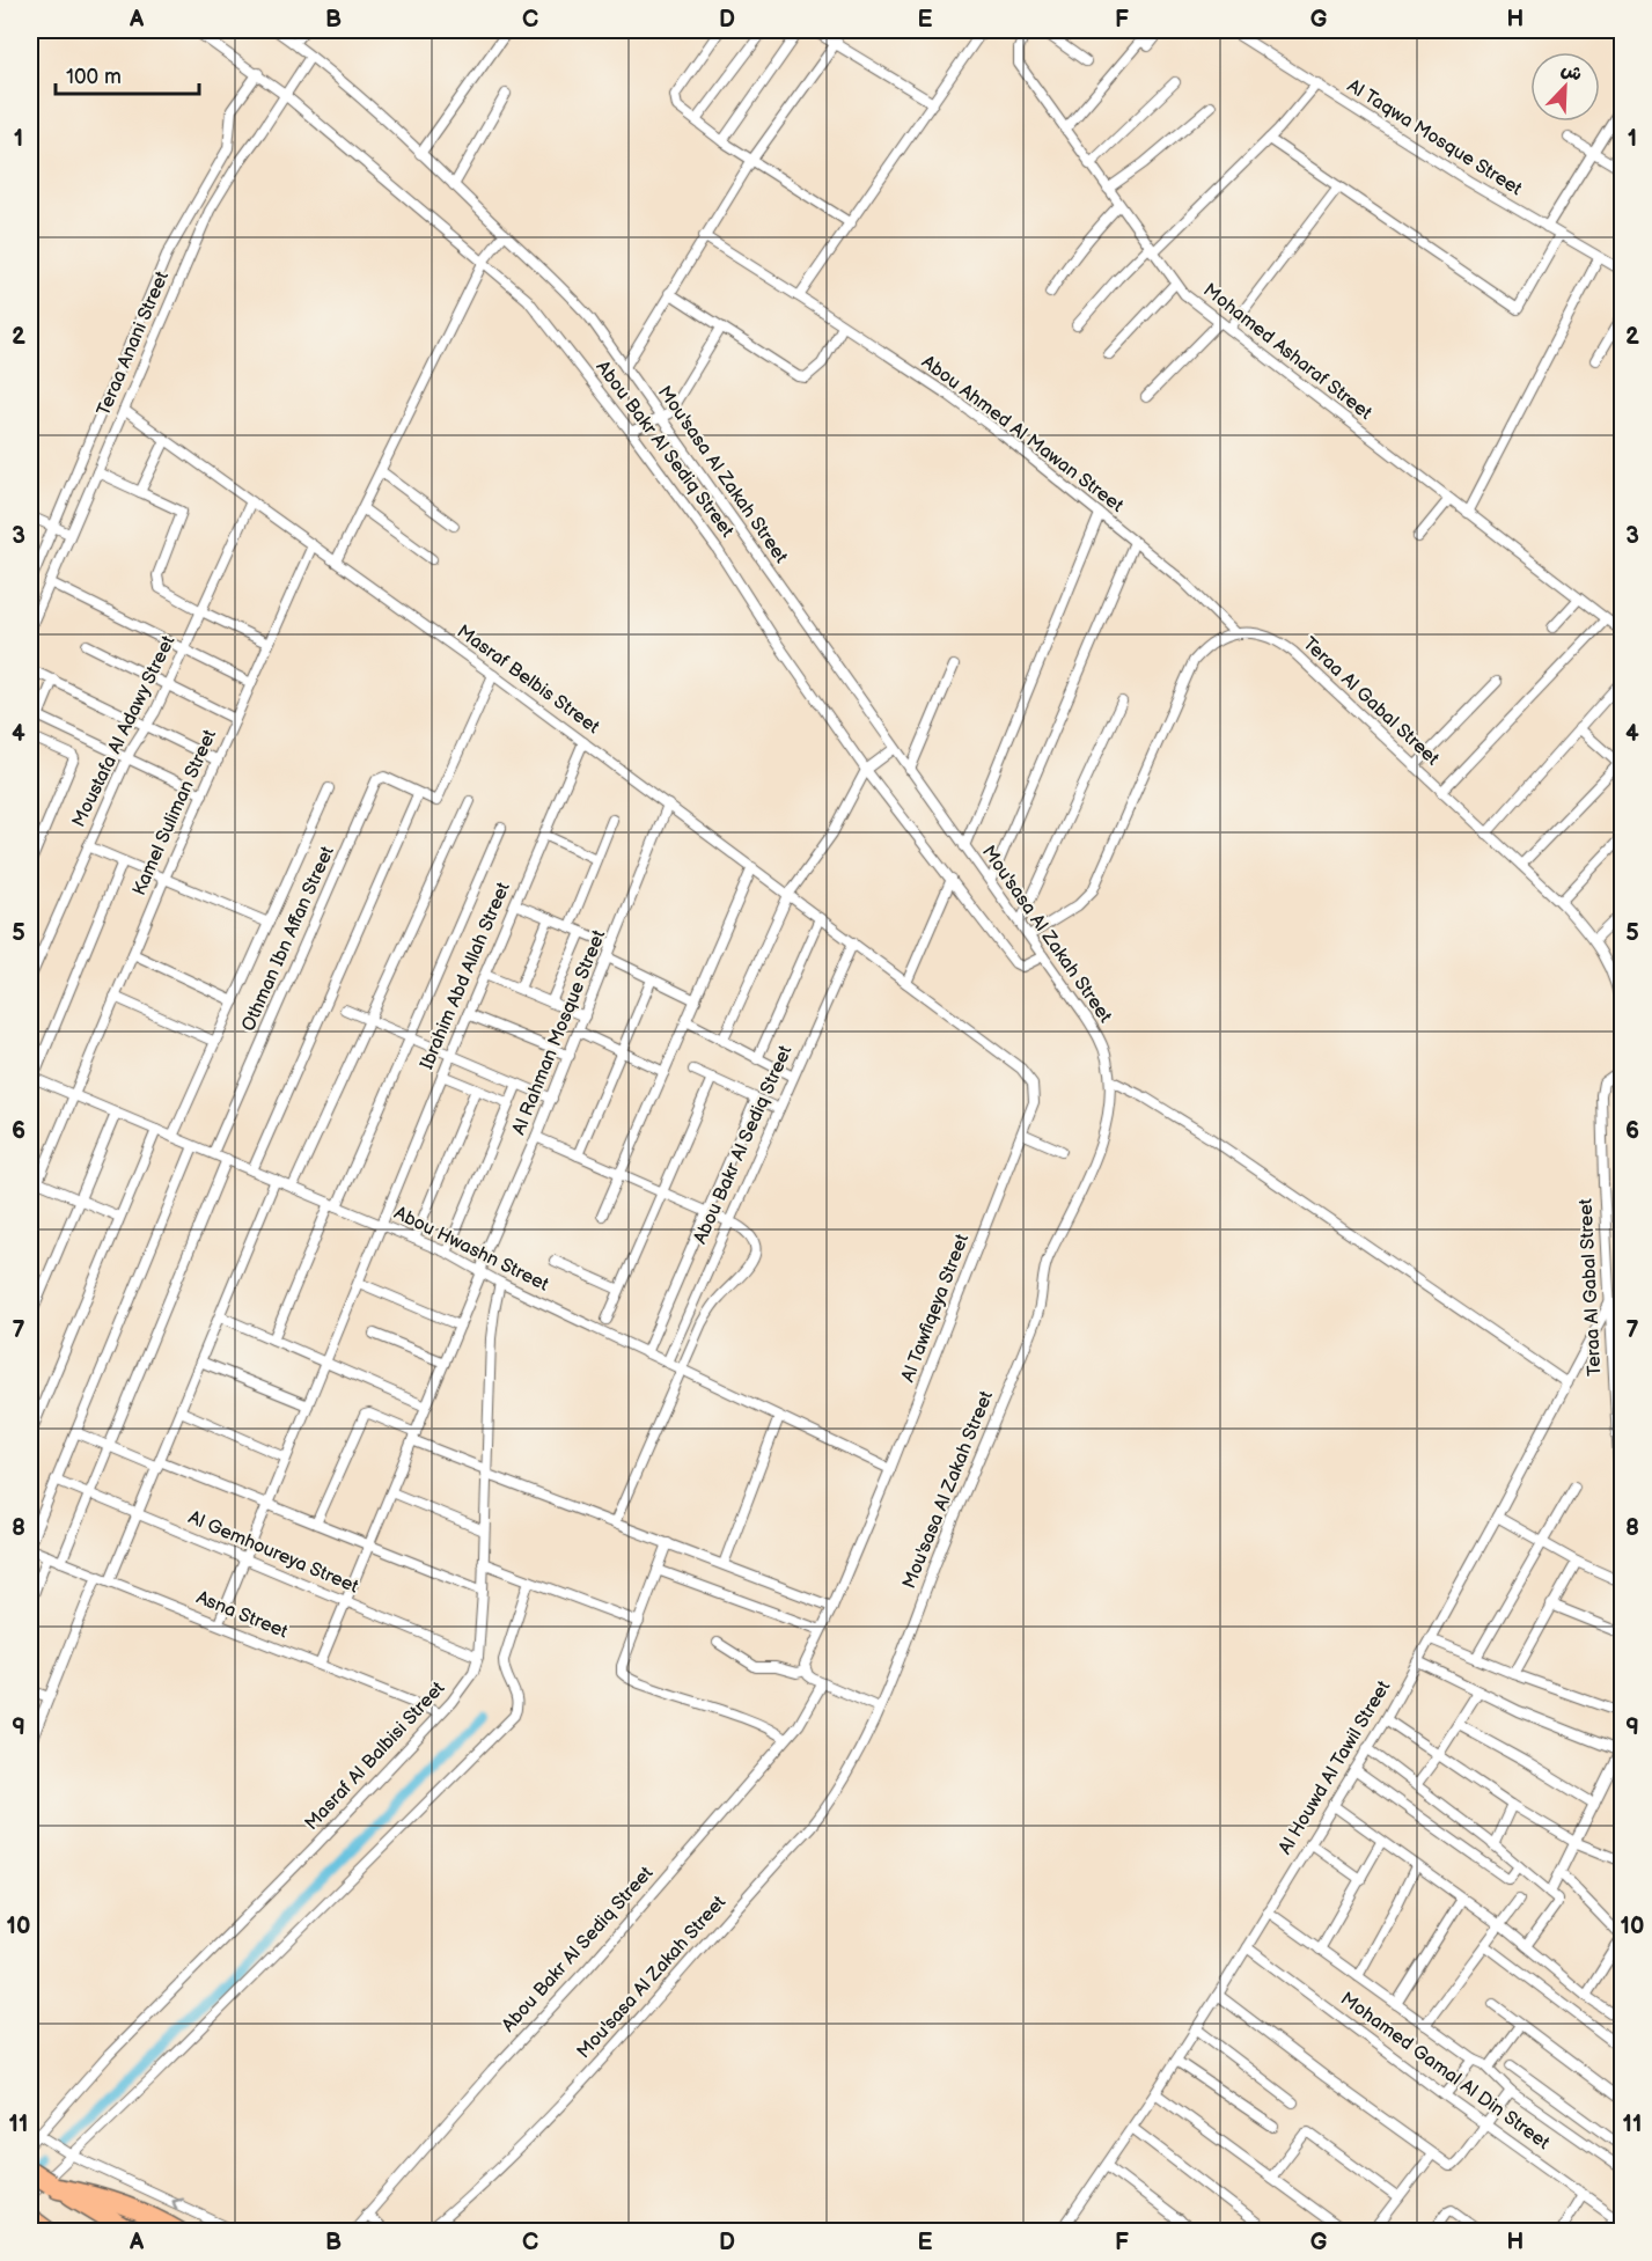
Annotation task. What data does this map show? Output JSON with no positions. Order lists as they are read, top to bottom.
{
  "streets": {
    "street": [
      "Al Taqwa Mosque Street",
      "Teraa Anani Street",
      "Mohamed Asharaf Street",
      "Abou Ahmed Al Mawan Street",
      "Abou Bakr Al Sediq Street",
      "Mou'sasa Al Zakah Street",
      "Masraf Belbis Street",
      "Teraa Al Gabal Street",
      "Moustafa Al Adawy Street",
      "Kamel Suliman Street",
      "Othman Ibn Affan Street",
      "Ibrahim Abd Allah Street",
      "Al Rahman Mosque Street",
      "Abou Hwashn Street",
      "Al Tawfiqeya Street",
      "Al Gemhoureya Street",
      "Asna Street",
      "Masraf Al Balbisi Street",
      "Al Houwd Al Tawil Street",
      "Mohamed Gamal Al Din Street"
    ]
  },
  "crossings": [
    ["Teraa Anani Street", "Abou Bakr Al Sediq Street"],
    ["Teraa Anani Street", "Mou'sasa Al Zakah Street"],
    ["Teraa Anani Street", "Masraf Belbis Street"],
    ["Abou Ahmed Al Mawan Street", "Teraa Al Gabal Street"],
    ["Abou Bakr Al Sediq Street", "Mou'sasa Al Zakah Street"],
    ["Abou Bakr Al Sediq Street", "Masraf Belbis Street"],
    ["Abou Bakr Al Sediq Street", "Abou Hwashn Street"],
    ["Masraf Belbis Street", "Moustafa Al Adawy Street"],
    ["Masraf Belbis Street", "Kamel Suliman Street"],
    ["Masraf Belbis Street", "Ibrahim Abd Allah Street"],
    ["Masraf Belbis Street", "Al Rahman Mosque Street"],
    ["Masraf Belbis Street", "Al Tawfiqeya Street"],
    ["Teraa Al Gabal Street", "Al Houwd Al Tawil Street"],
    ["Kamel Suliman Street", "Abou Hwashn Street"],
    ["Othman Ibn Affan Street", "Abou Hwashn Street"],
    ["Ibrahim Abd Allah Street", "Abou Hwashn Street"],
    ["Ibrahim Abd Allah Street", "Al Gemhoureya Street"],
    ["Ibrahim Abd Allah Street", "Asna Street"],
    ["Al Rahman Mosque Street", "Abou Hwashn Street"],
    ["Al Rahman Mosque Street", "Al Gemhoureya Street"],
    ["Al Rahman Mosque Street", "Asna Street"],
    ["Abou Hwashn Street", "Al Tawfiqeya Street"],
    ["Abou Hwashn Street", "Masraf Al Balbisi Street"],
    ["Al Gemhoureya Street", "Masraf Al Balbisi Street"],
    ["Asna Street", "Masraf Al Balbisi Street"],
    ["Al Houwd Al Tawil Street", "Mohamed Gamal Al Din Street"]
  ],
  "scale_bar": "100 m",
  "north": "top right",
  "grid": {
    "columns": [
      "A",
      "B",
      "C",
      "D",
      "E",
      "F",
      "G",
      "H"
    ],
    "rows": [
      "1",
      "2",
      "3",
      "4",
      "5",
      "6",
      "7",
      "8",
      "9",
      "10",
      "11"
    ]
  }
}
